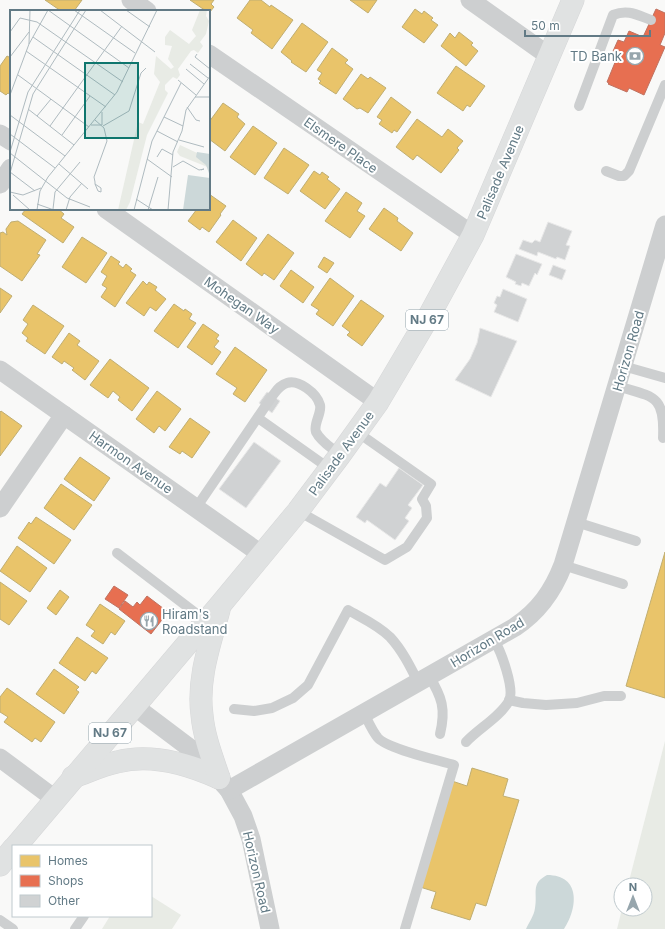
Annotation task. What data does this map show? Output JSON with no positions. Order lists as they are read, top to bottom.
{
  "streets": {
    "main road": ["Palisade Avenue", "NJ 67"],
    "street": [
      "Elsmere Place",
      "Mohegan Way",
      "Horizon Road",
      "Harmon Avenue"
    ]
  },
  "crossings": [
    ["Elsmere Place", "Palisade Avenue"],
    ["Palisade Avenue", "Mohegan Way"],
    ["Palisade Avenue", "Harmon Avenue"]
  ],
  "places": {
    "bank": ["TD Bank"],
    "restaurant": ["Hiram's Roadstand"]
  },
  "legend": ["Homes", "Shops", "Other"],
  "scale_bar": "50 m",
  "north": "top"
}
